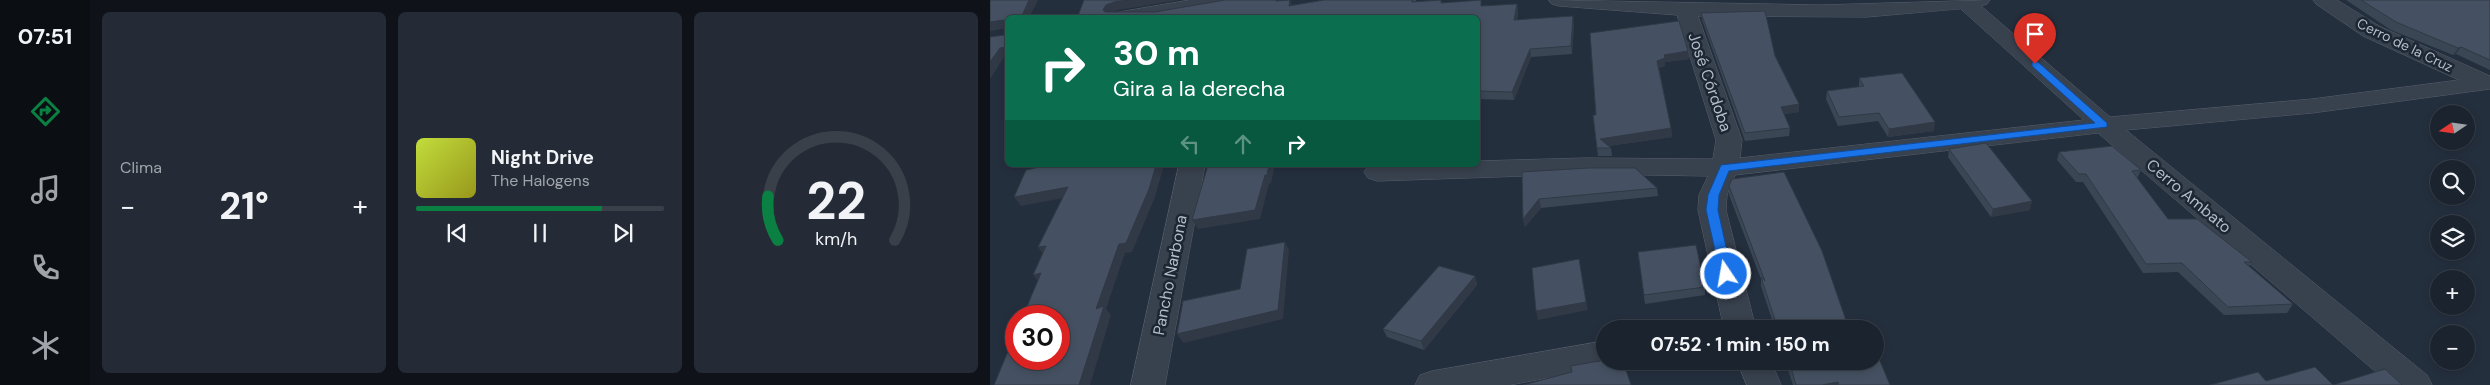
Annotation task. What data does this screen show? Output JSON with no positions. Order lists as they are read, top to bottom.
{
  "streets": {
    "street": [
      "Cerro de la Cruz",
      "José Córdoba",
      "Cerro Ambato",
      "Pancho Narbona"
    ]
  },
  "north": "left",
  "page": {
    "tabs": "07:51",
    "tile": "Clima",
    "turn": ["30 m", "Gira a la derecha"],
    "map_buttons": ["+", "−"],
    "song": ["Night Drive", "The Halogens"],
    "heat": ["−", "21°", "+"],
    "limit": "30",
    "trip": "07:52 · 1 min · 150 m",
    "gauge": ["22", "km/h"]
  }
}
